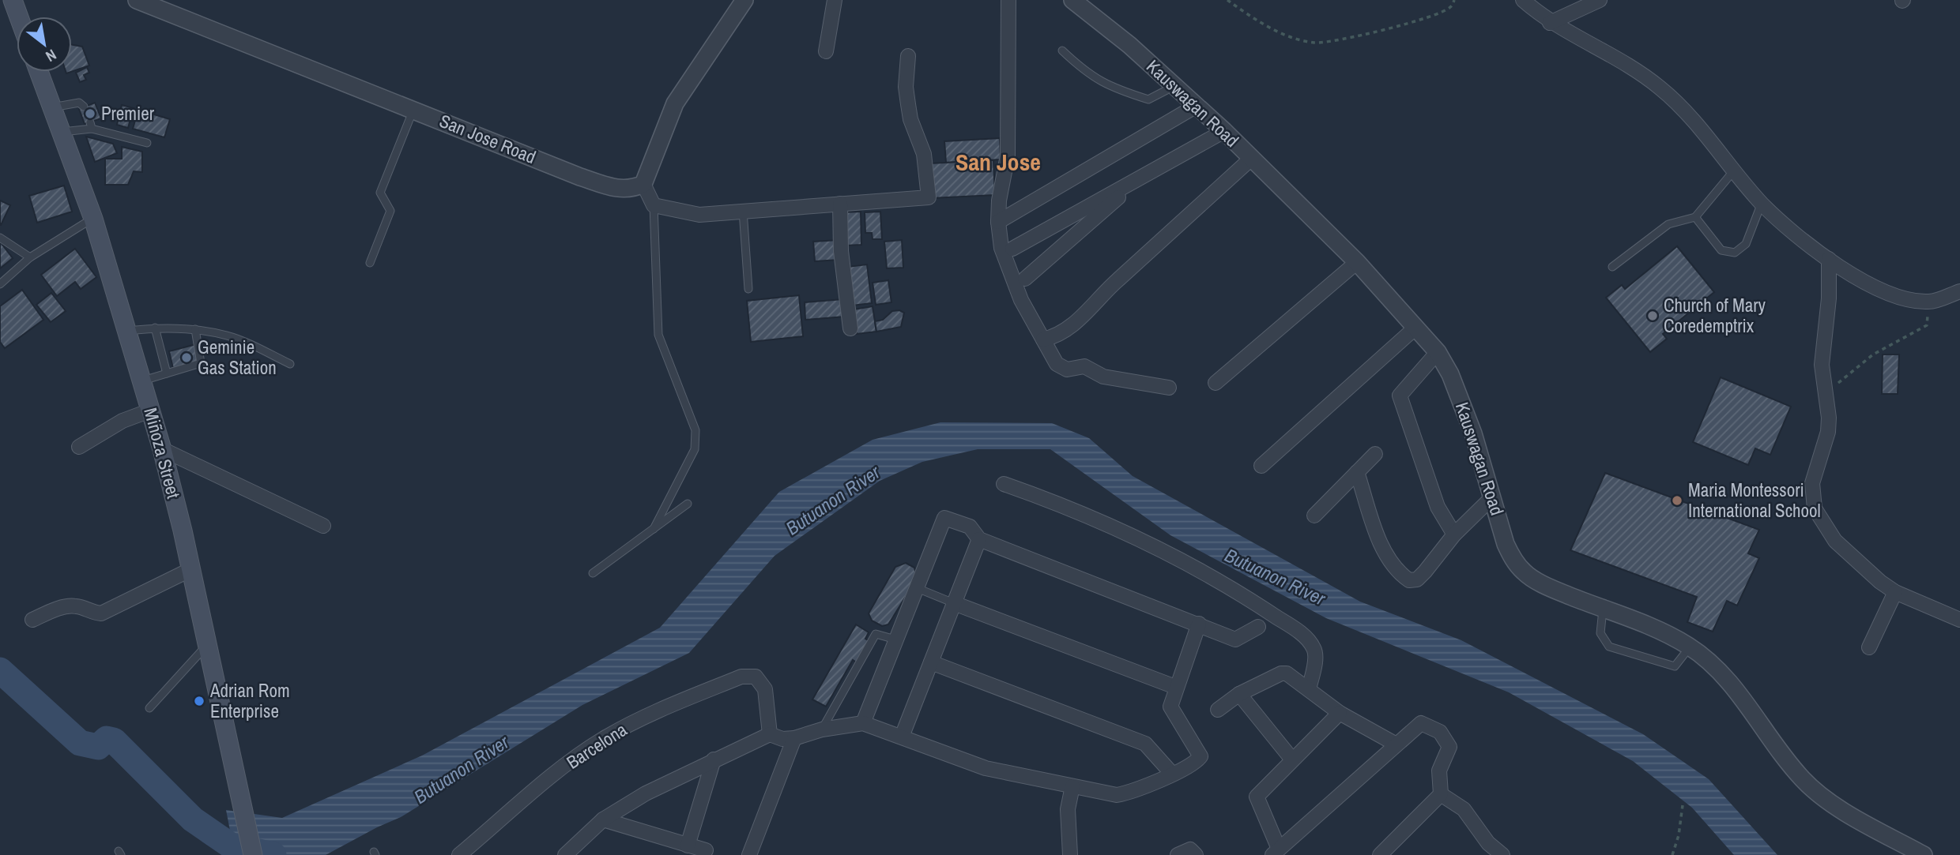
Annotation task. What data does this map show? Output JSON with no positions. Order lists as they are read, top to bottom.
{
  "streets": {
    "main road": ["Miñoza Street"],
    "street": ["Kauswagan Road", "San Jose Road", "Barcelona"]
  },
  "districts": ["San Jose"],
  "water": ["Butuanon River"],
  "places": [
    "Premier",
    "Church of Mary Coredemptrix",
    "Geminie Gas Station",
    "Maria Montessori International School",
    "Adrian Rom Enterprise"
  ],
  "north": "bottom right"
}
